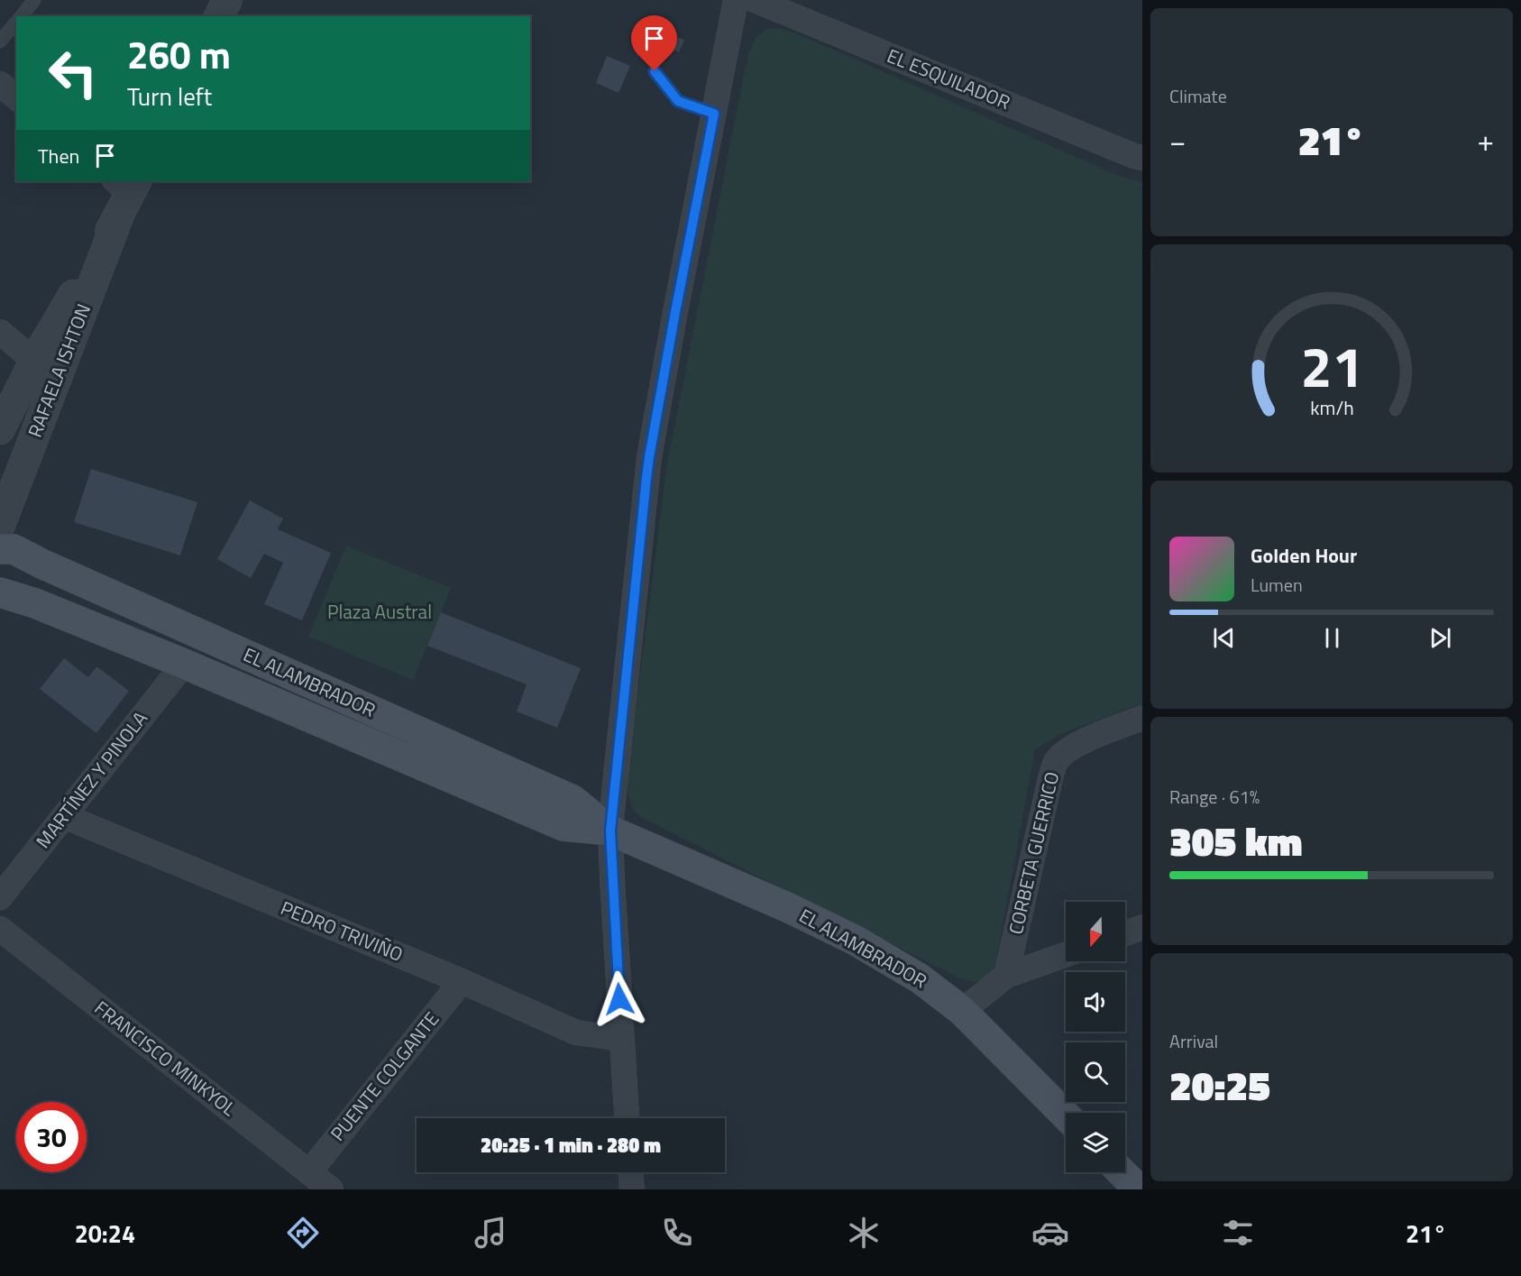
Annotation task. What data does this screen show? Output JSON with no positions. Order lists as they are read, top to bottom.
{
  "streets": {
    "main road": ["EL ALAMBRADOR"],
    "street": [
      "EL ESQUILADOR",
      "RAFAELA ISHTON",
      "MARTÍNEZ Y PINOLA",
      "CORBETA GUERRICO",
      "PEDRO TRIVIÑO",
      "FRANCISCO MINKYOL",
      "PUENTE COLGANTE"
    ]
  },
  "crossings": [
    ["EL ALAMBRADOR", "MARTÍNEZ Y PINOLA"],
    ["MARTÍNEZ Y PINOLA", "PEDRO TRIVIÑO"],
    ["PEDRO TRIVIÑO", "PUENTE COLGANTE"],
    ["FRANCISCO MINKYOL", "PUENTE COLGANTE"]
  ],
  "parks": ["Plaza Austral"],
  "north": "bottom",
  "page": {
    "tile": [
      "Climate",
      ["Range · 61%", "305 km"],
      ["Arrival", "20:25"]
    ],
    "turn": ["260 m", "Turn left"],
    "heat": ["−", "21°", "+"],
    "then": "Then",
    "song": ["Golden Hour", "Lumen"],
    "limit": "30",
    "trip": "20:25 · 1 min · 280 m",
    "tabs": ["20:24", "21°"],
    "gauge": ["21", "km/h"]
  }
}
